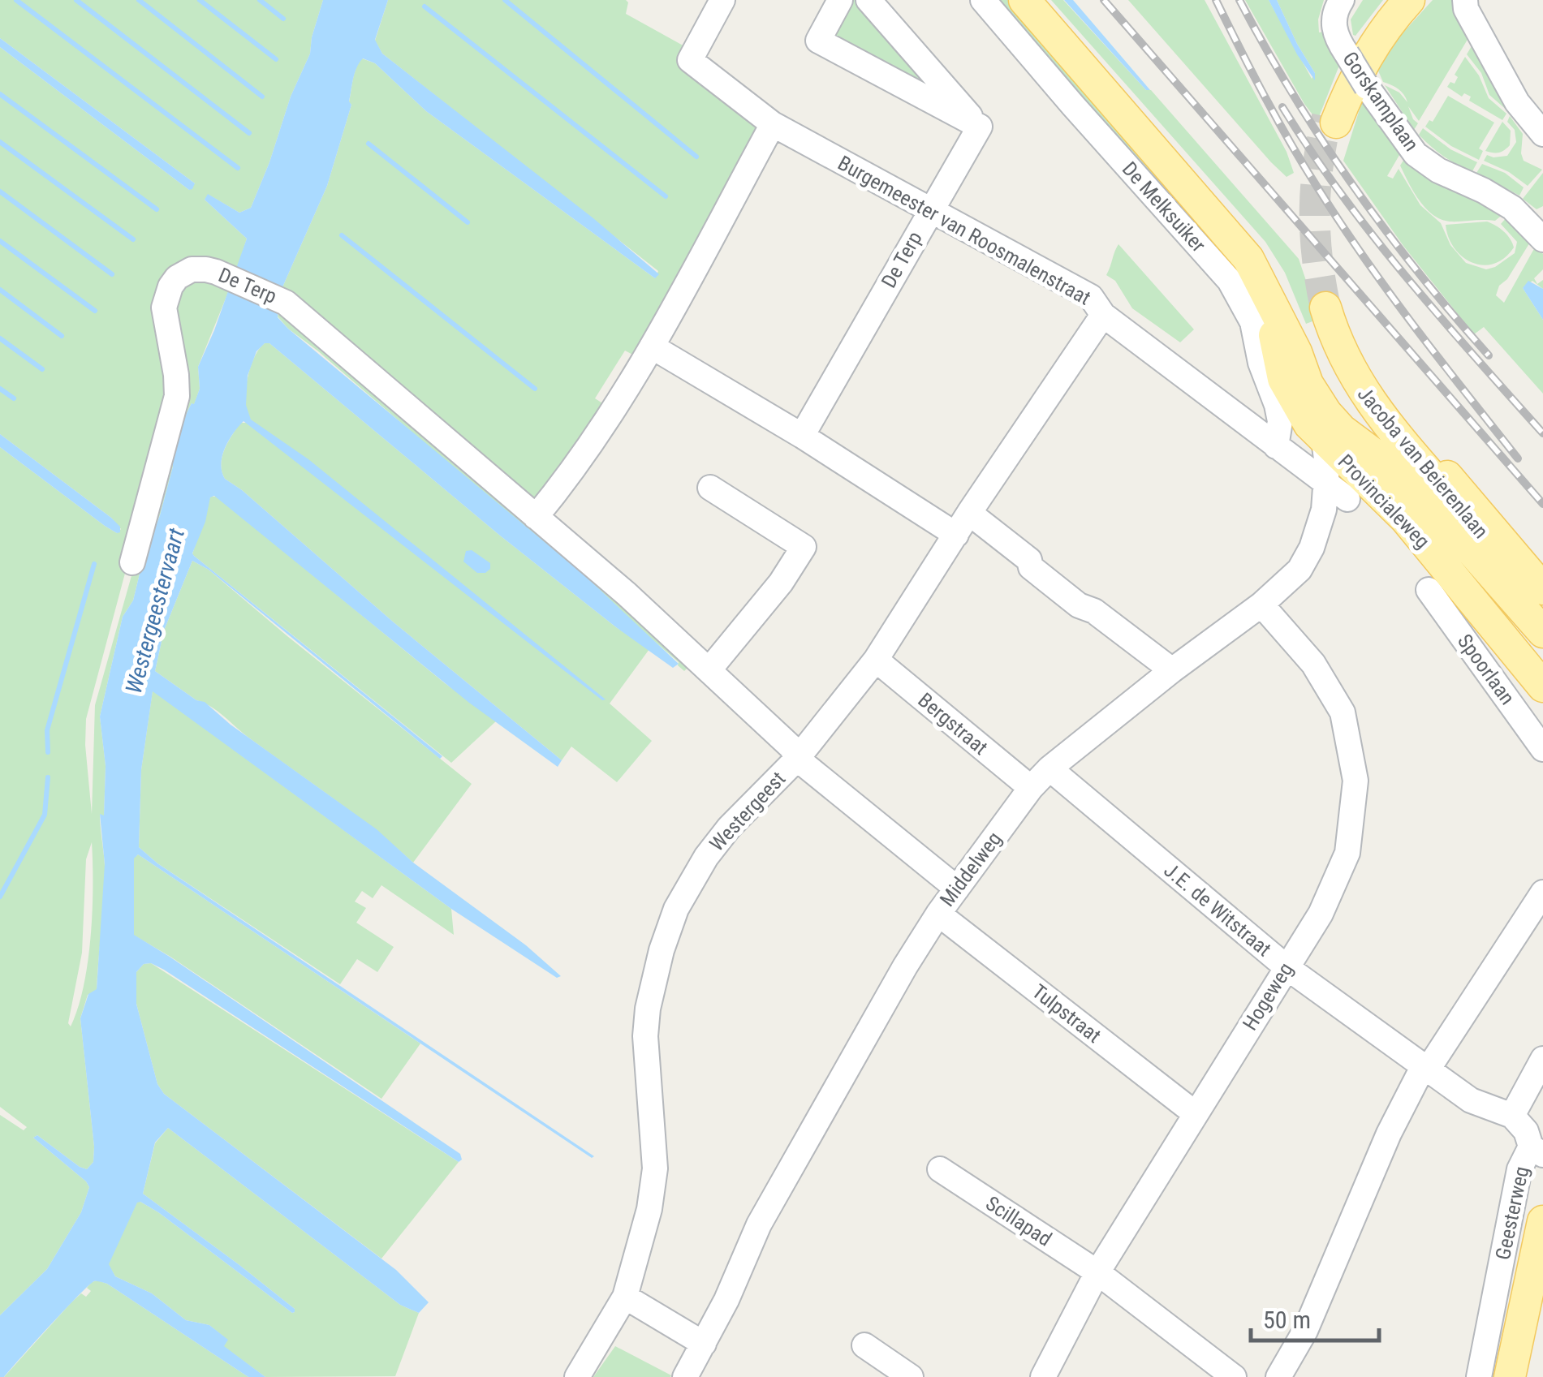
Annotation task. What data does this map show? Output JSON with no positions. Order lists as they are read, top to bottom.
{
  "streets": {
    "main road": ["Jacoba van Beierenlaan", "Provincialeweg", "Geesterweg"],
    "street": [
      "Gorskamplaan",
      "De Melksuiker",
      "Burgemeester van Roosmalenstraat",
      "De Terp",
      "Spoorlaan",
      "Bergstraat",
      "Westergeest",
      "Middelweg",
      "J.E. de Witstraat",
      "Hogeweg",
      "Tulpstraat",
      "Scillapad"
    ]
  },
  "crossings": [
    ["De Melksuiker", "Burgemeester van Roosmalenstraat"],
    ["Burgemeester van Roosmalenstraat", "De Terp"],
    ["Burgemeester van Roosmalenstraat", "Provincialeweg"],
    ["Burgemeester van Roosmalenstraat", "Westergeest"],
    ["Burgemeester van Roosmalenstraat", "Middelweg"],
    ["De Terp", "Westergeest"],
    ["De Terp", "Middelweg"],
    ["Provincialeweg", "Middelweg"],
    ["Bergstraat", "Westergeest"],
    ["Bergstraat", "Middelweg"],
    ["Middelweg", "J.E. de Witstraat"],
    ["Middelweg", "Hogeweg"],
    ["Middelweg", "Tulpstraat"],
    ["J.E. de Witstraat", "Hogeweg"],
    ["Hogeweg", "Tulpstraat"],
    ["Hogeweg", "Scillapad"]
  ],
  "water": ["Westergeestervaart"],
  "scale_bar": "50 m"
}
